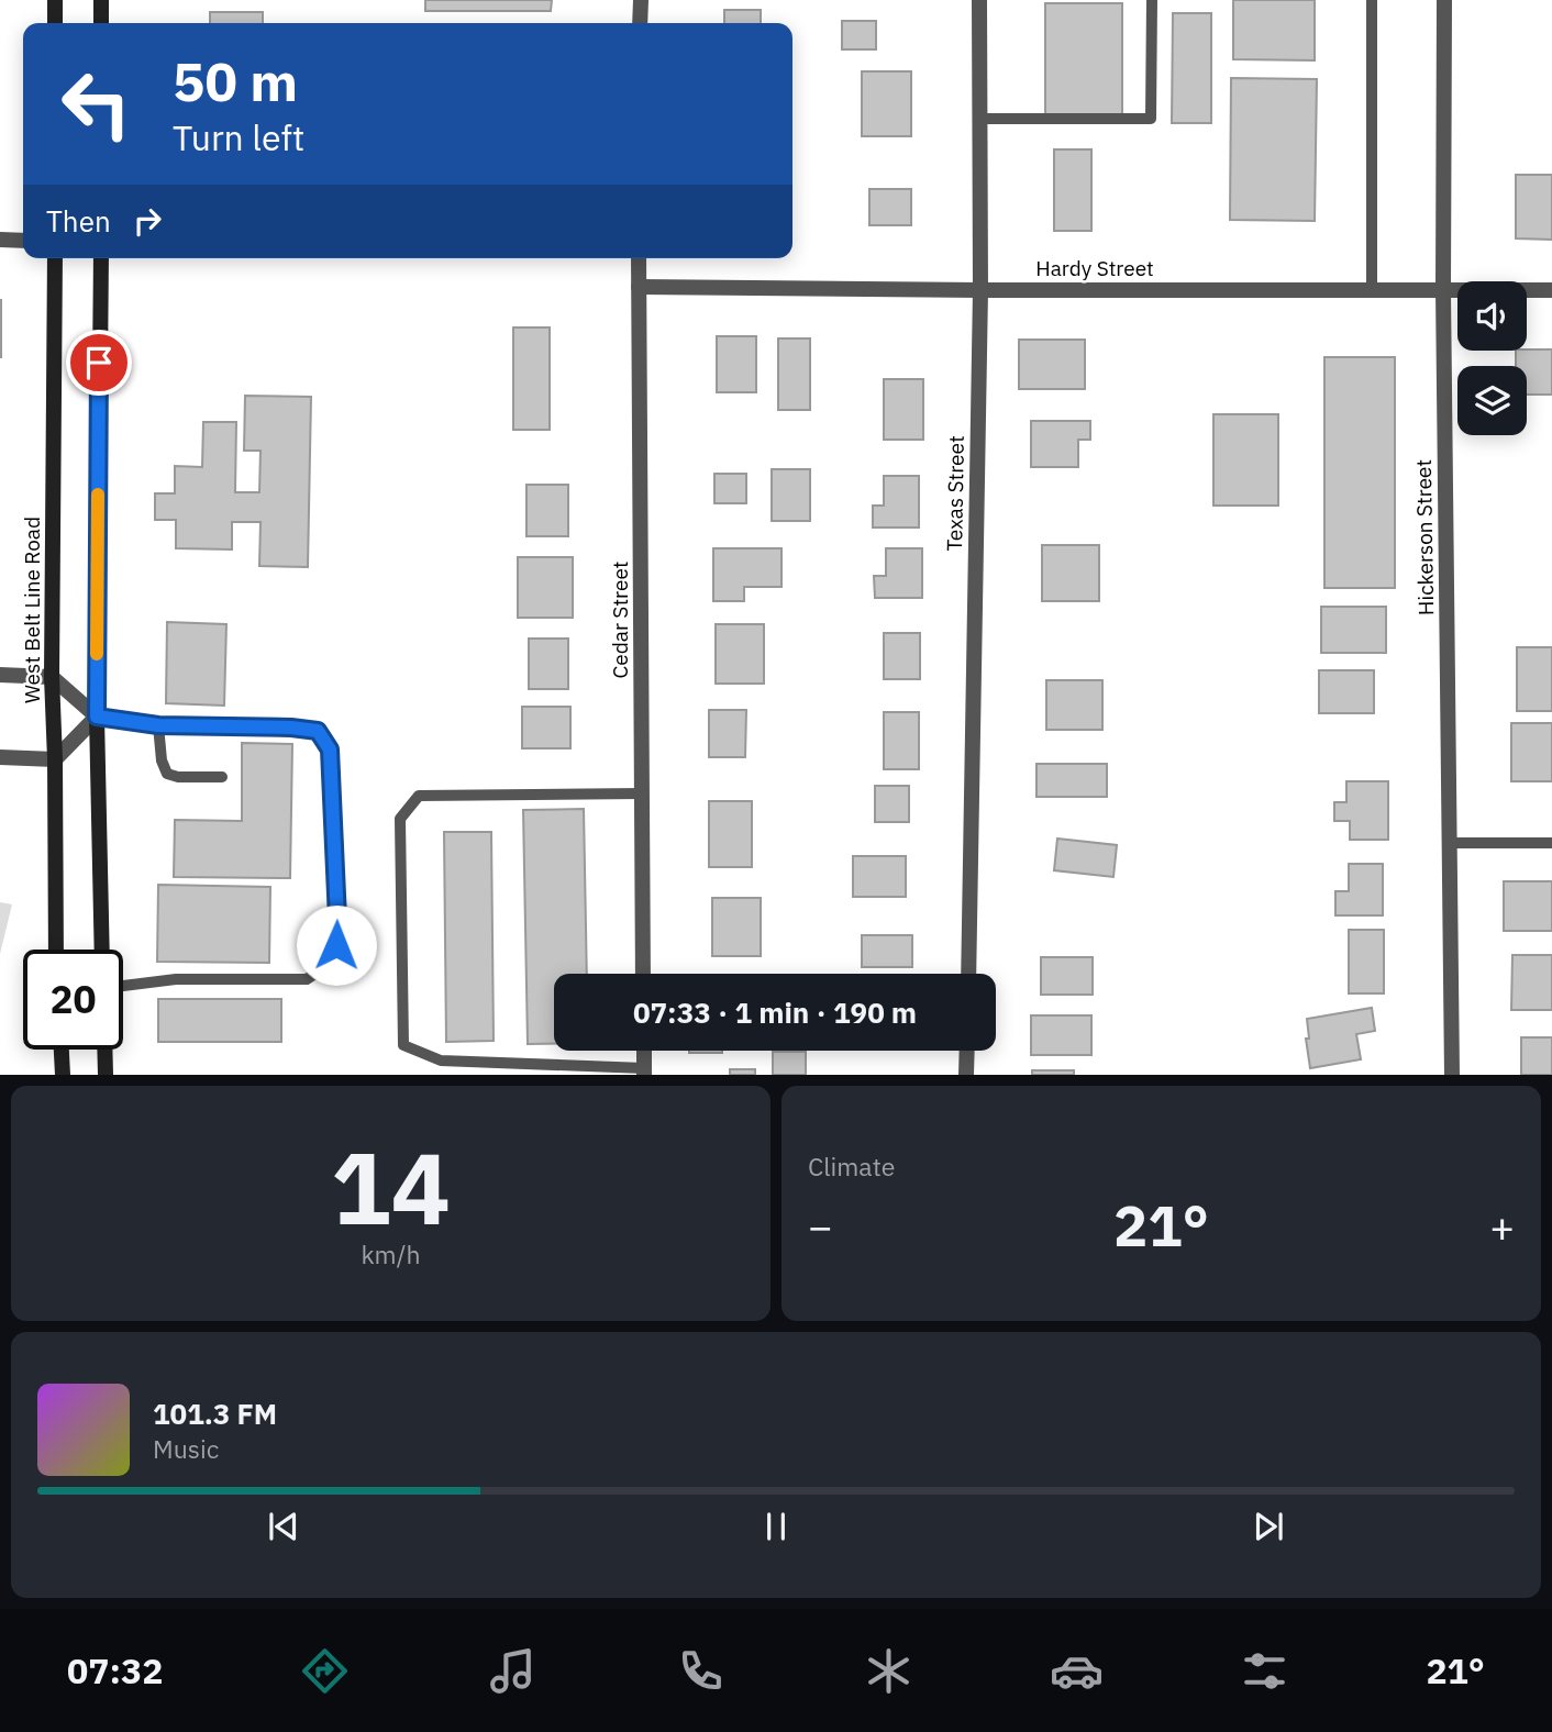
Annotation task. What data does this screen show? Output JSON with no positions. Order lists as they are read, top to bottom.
{
  "streets": {
    "main road": ["West Belt Line Road"],
    "street": [
      "Hardy Street",
      "Texas Street",
      "Hickerson Street",
      "Cedar Street"
    ]
  },
  "crossings": [
    ["Hardy Street", "Texas Street"],
    ["Hardy Street", "Hickerson Street"],
    ["Hardy Street", "Cedar Street"]
  ],
  "page": {
    "turn": ["50 m", "Turn left"],
    "then": "Then",
    "limit": "20",
    "trip": "07:33 · 1 min · 190 m",
    "tile": [
      ["14", "km/h"],
      "Climate"
    ],
    "heat": ["−", "21°", "+"],
    "song": ["101.3 FM", "Music"],
    "tabs": ["07:32", "21°"]
  }
}
